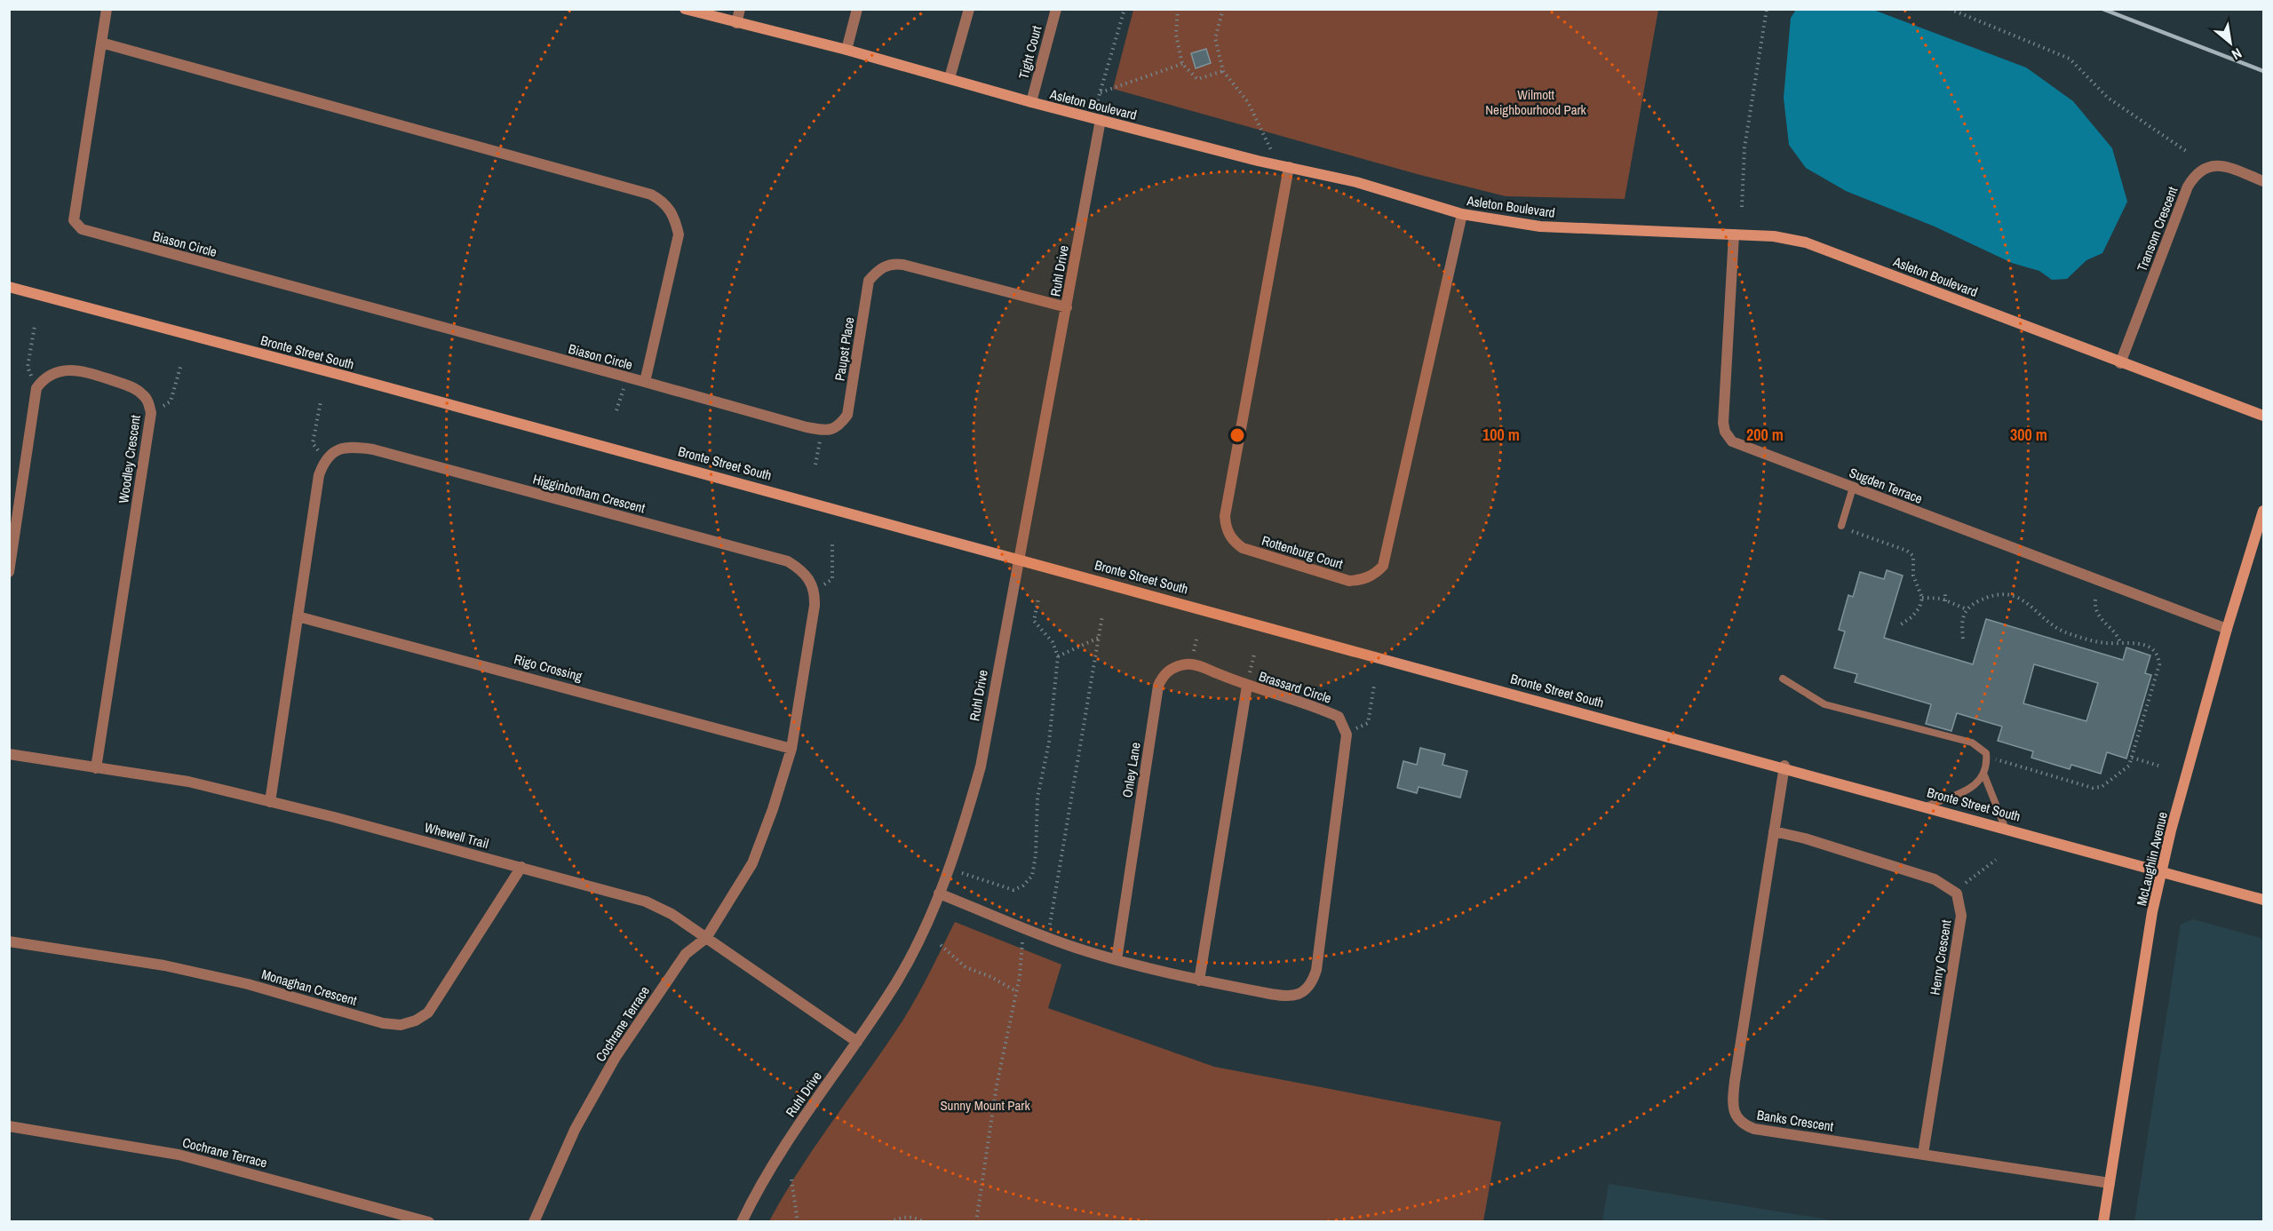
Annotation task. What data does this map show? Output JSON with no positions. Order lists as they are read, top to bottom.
{
  "streets": {
    "street": [
      "Tight Court",
      "Asleton Boulevard",
      "Transom Crescent",
      "Biason Circle",
      "Ruhl Drive",
      "Paupst Place",
      "Bronte Street South",
      "Woodley Crescent",
      "Sugden Terrace",
      "Higginbotham Crescent",
      "Rottenburg Court",
      "Rigo Crossing",
      "Brassard Circle",
      "Onley Lane",
      "Whewell Trail",
      "McLaughlin Avenue",
      "Henry Crescent",
      "Monaghan Crescent",
      "Cochrane Terrace",
      "Banks Crescent"
    ]
  },
  "crossings": [
    ["Tight Court", "Asleton Boulevard"],
    ["Asleton Boulevard", "Transom Crescent"],
    ["Asleton Boulevard", "Ruhl Drive"],
    ["Asleton Boulevard", "Sugden Terrace"],
    ["Asleton Boulevard", "Rottenburg Court"],
    ["Ruhl Drive", "Paupst Place"],
    ["Ruhl Drive", "Bronte Street South"],
    ["Ruhl Drive", "Whewell Trail"],
    ["Bronte Street South", "McLaughlin Avenue"],
    ["Bronte Street South", "Banks Crescent"],
    ["Woodley Crescent", "Whewell Trail"],
    ["Sugden Terrace", "McLaughlin Avenue"],
    ["Brassard Circle", "Onley Lane"],
    ["Whewell Trail", "Monaghan Crescent"],
    ["Whewell Trail", "Cochrane Terrace"],
    ["McLaughlin Avenue", "Banks Crescent"],
    ["Henry Crescent", "Banks Crescent"]
  ],
  "parks": ["Wilmott Neighbourhood Park", "Sunny Mount Park"],
  "north": "bottom right",
  "rings": ["100 m", "200 m", "300 m"]
}
